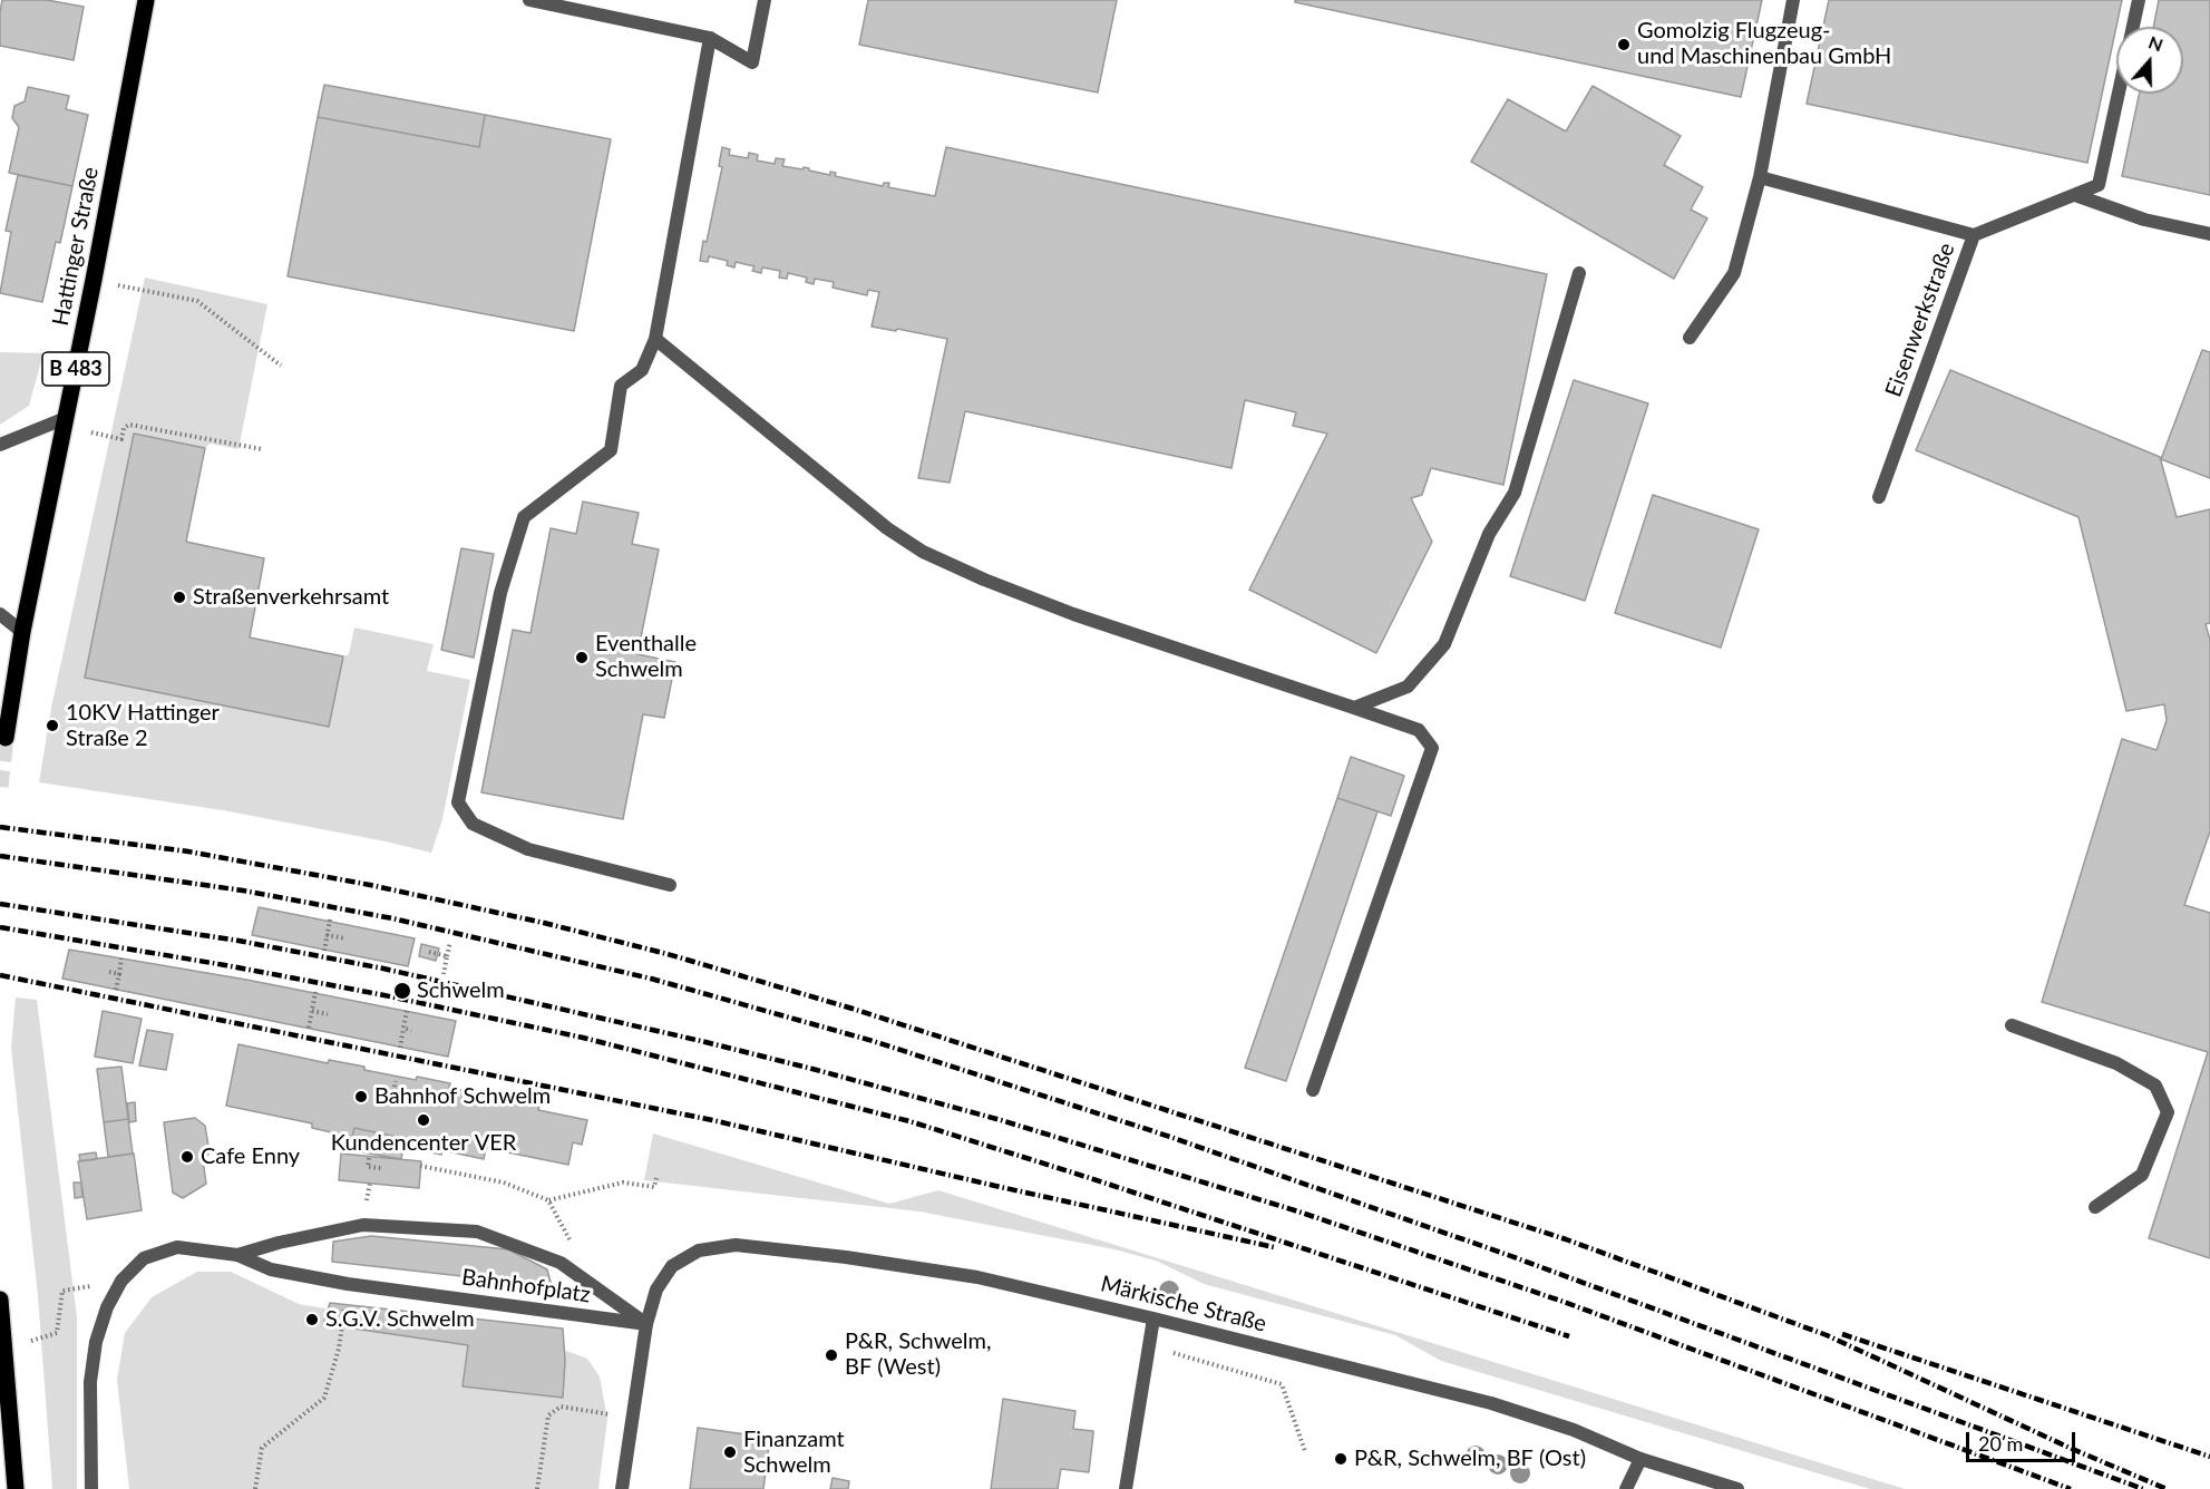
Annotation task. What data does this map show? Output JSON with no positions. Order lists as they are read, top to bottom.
{
  "streets": {
    "main road": ["Hattinger Straße", "B 483"],
    "street": ["Eisenwerkstraße", "Bahnhofplatz", "Märkische Straße"]
  },
  "crossings": [
    ["Bahnhofplatz", "Märkische Straße"]
  ],
  "places": [
    "Gomolzig Flugzeug- und Maschinenbau GmbH",
    "Straßenverkehrsamt",
    "Eventhalle Schwelm",
    "10KV Hattinger Straße 2",
    "Schwelm",
    "Bahnhof Schwelm",
    "Kundencenter VER",
    "Cafe Enny",
    "S.G.V. Schwelm",
    "P&R, Schwelm, BF (West)",
    "Finanzamt Schwelm",
    "P&R, Schwelm, BF (Ost)"
  ],
  "scale_bar": "20 m",
  "north": "top"
}
